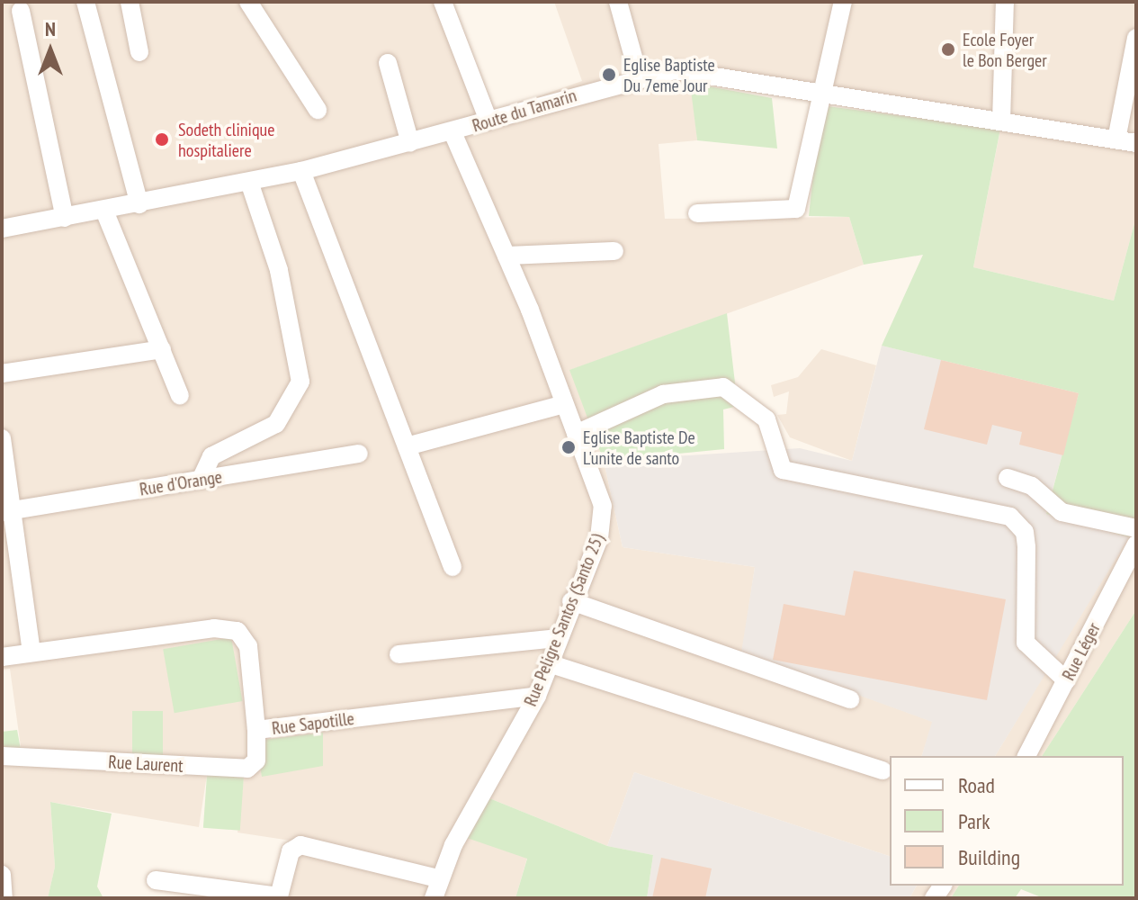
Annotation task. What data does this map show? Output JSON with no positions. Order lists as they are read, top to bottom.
{
  "streets": {
    "street": [
      "Route du Tamarin",
      "Rue d'Orange",
      "Rue Peligre Santos (Santo 25)",
      "Rue Léger",
      "Rue Sapotille",
      "Rue Laurent"
    ]
  },
  "crossings": [
    ["Route du Tamarin", "Rue Peligre Santos (Santo 25)"],
    ["Rue Peligre Santos (Santo 25)", "Rue Sapotille"],
    ["Rue Sapotille", "Rue Laurent"]
  ],
  "places": [
    "Ecole Foyer le Bon Berger",
    "Eglise Baptiste Du 7eme Jour",
    "Sodeth clinique hospitaliere",
    "Eglise Baptiste De L'unite de santo"
  ],
  "legend": ["Road", "Park", "Building"],
  "north": "top"
}
